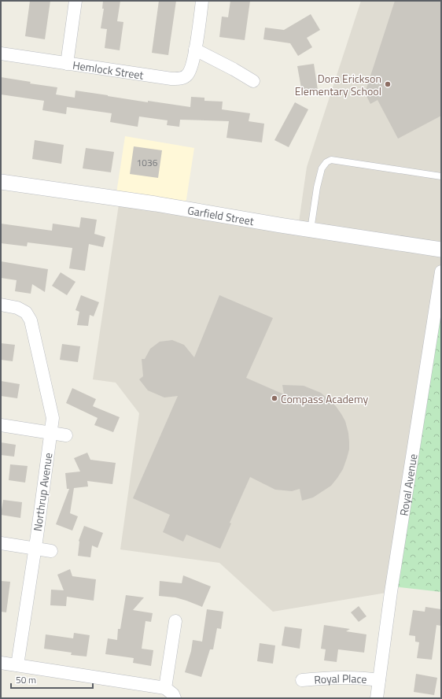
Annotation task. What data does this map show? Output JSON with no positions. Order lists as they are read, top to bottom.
{
  "streets": {
    "street": [
      "Hemlock Street",
      "Garfield Street",
      "Royal Avenue",
      "Northrup Avenue",
      "Royal Place"
    ]
  },
  "crossings": [
    ["Royal Avenue", "Royal Place"]
  ],
  "places": ["Dora Erickson Elementary School", "Compass Academy"],
  "house_numbers": ["1036"],
  "scale_bar": "50 m"
}
